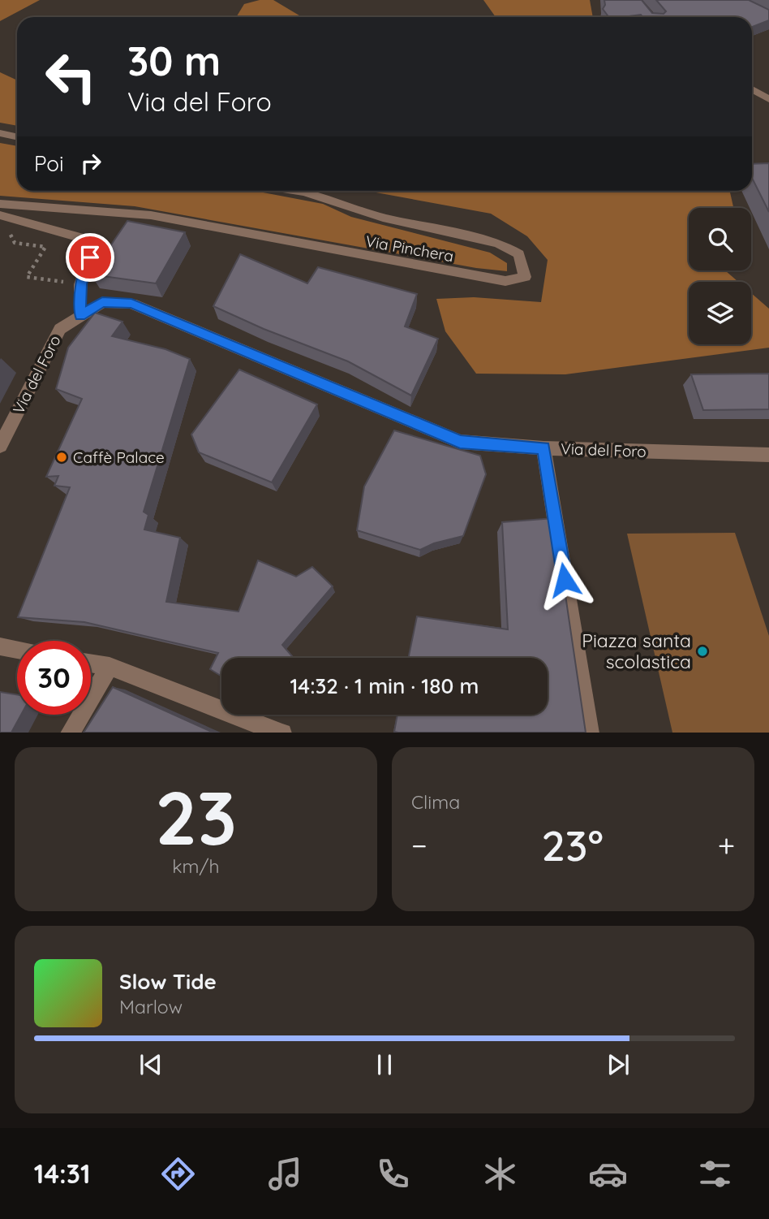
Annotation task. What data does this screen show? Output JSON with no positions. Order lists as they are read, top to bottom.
{
  "streets": {
    "street": ["Via Pinchera", "Via del Foro"]
  },
  "places": ["Caffè Palace", "Piazza santa scolastica"],
  "page": {
    "turn": ["30 m", "Via del Foro"],
    "then": "Poi",
    "limit": "30",
    "trip": "14:32 · 1 min · 180 m",
    "tile": [
      ["23", "km/h"],
      "Clima"
    ],
    "heat": ["−", "23°", "+"],
    "song": ["Slow Tide", "Marlow"],
    "tabs": "14:31"
  }
}
